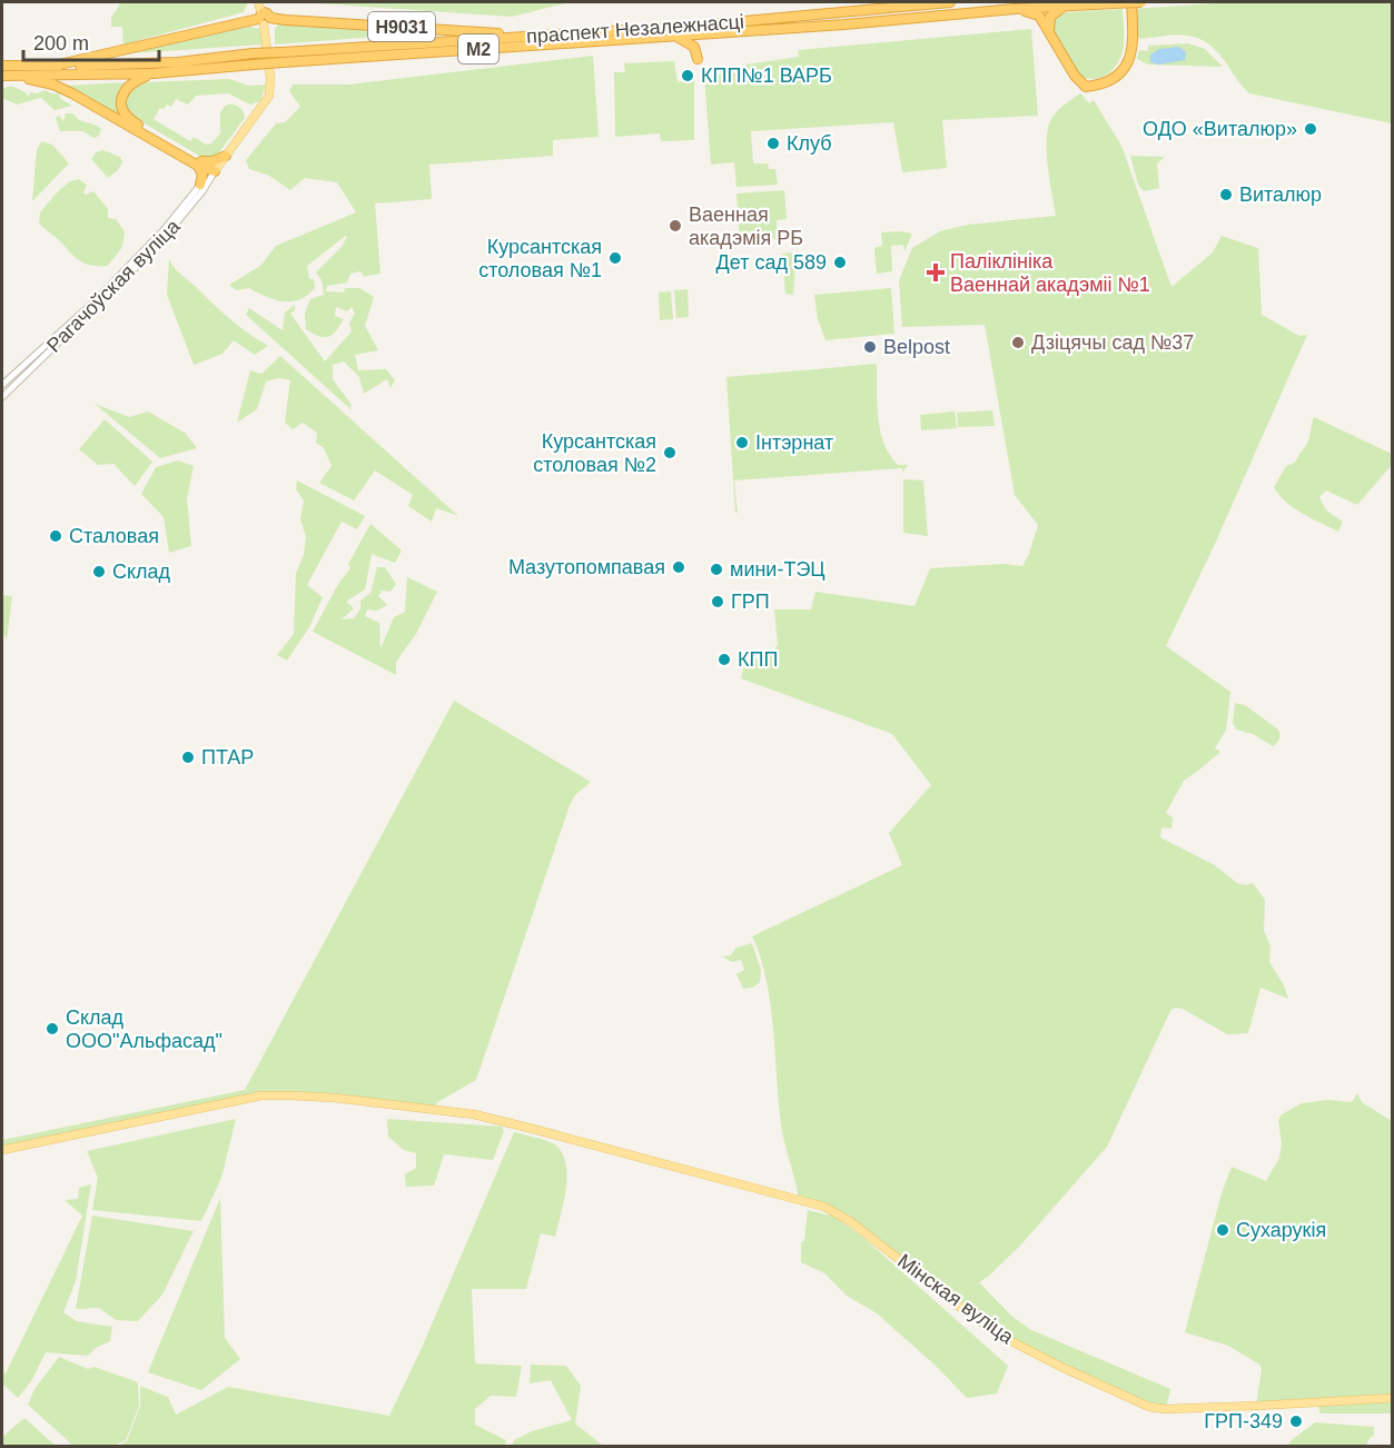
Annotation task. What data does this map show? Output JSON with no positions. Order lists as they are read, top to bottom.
{
  "streets": {
    "highway": ["Н9031", "праспект Незалежнасці", "М2"],
    "main road": ["Рагачоўская вуліца", "Мінская вуліца"]
  },
  "crossings": [
    ["Н9031", "праспект Незалежнасці"],
    ["Н9031", "Рагачоўская вуліца"],
    ["праспект Незалежнасці", "М2"]
  ],
  "places": {
    "other": [
      "КПП№1 ВАРБ",
      "ОДО «Виталюр»",
      "Клуб",
      "Виталюр",
      "Ваенная акадэмія РБ",
      "Курсантская столовая №1",
      "Дет сад 589",
      "Дзіцячы сад №37",
      "Belpost",
      "Інтэрнат",
      "Курсантская столовая №2",
      "Сталовая",
      "Мазутопомпавая",
      "мини-ТЭЦ",
      "Склад",
      "ГРП",
      "КПП",
      "ПТАР",
      "Склад ООО\"Альфасад\"",
      "Сухарукія",
      "ГРП-349"
    ],
    "health": ["Паліклініка Ваеннай акадэміі №1"]
  },
  "scale_bar": "200 m"
}
